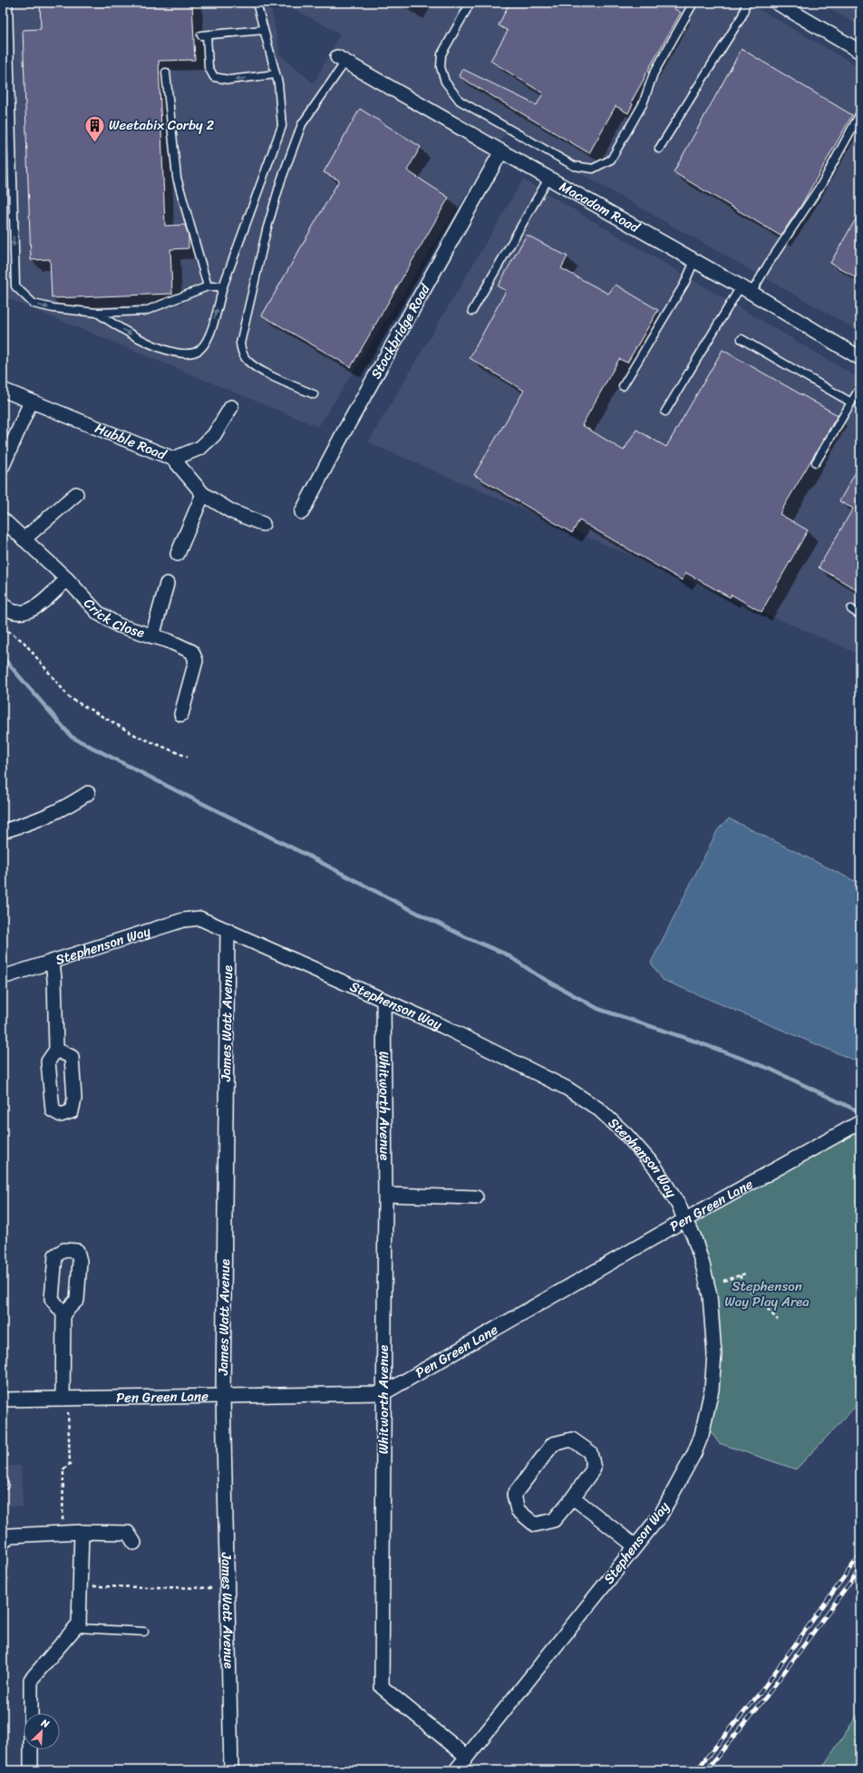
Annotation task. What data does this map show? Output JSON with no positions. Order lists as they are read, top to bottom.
{
  "streets": {
    "street": [
      "Macadam Road",
      "Stockbridge Road",
      "Hubble Road",
      "Crick Close",
      "Stephenson Way",
      "James Watt Avenue",
      "Whitworth Avenue",
      "Pen Green Lane"
    ]
  },
  "crossings": [
    ["Macadam Road", "Stockbridge Road"],
    ["Stephenson Way", "James Watt Avenue"],
    ["Stephenson Way", "Whitworth Avenue"],
    ["Stephenson Way", "Pen Green Lane"],
    ["James Watt Avenue", "Pen Green Lane"],
    ["Whitworth Avenue", "Pen Green Lane"]
  ],
  "parks": ["Stephenson Way Play Area"],
  "places": {
    "building": ["Weetabix Corby 2"]
  },
  "north": "top right"
}
